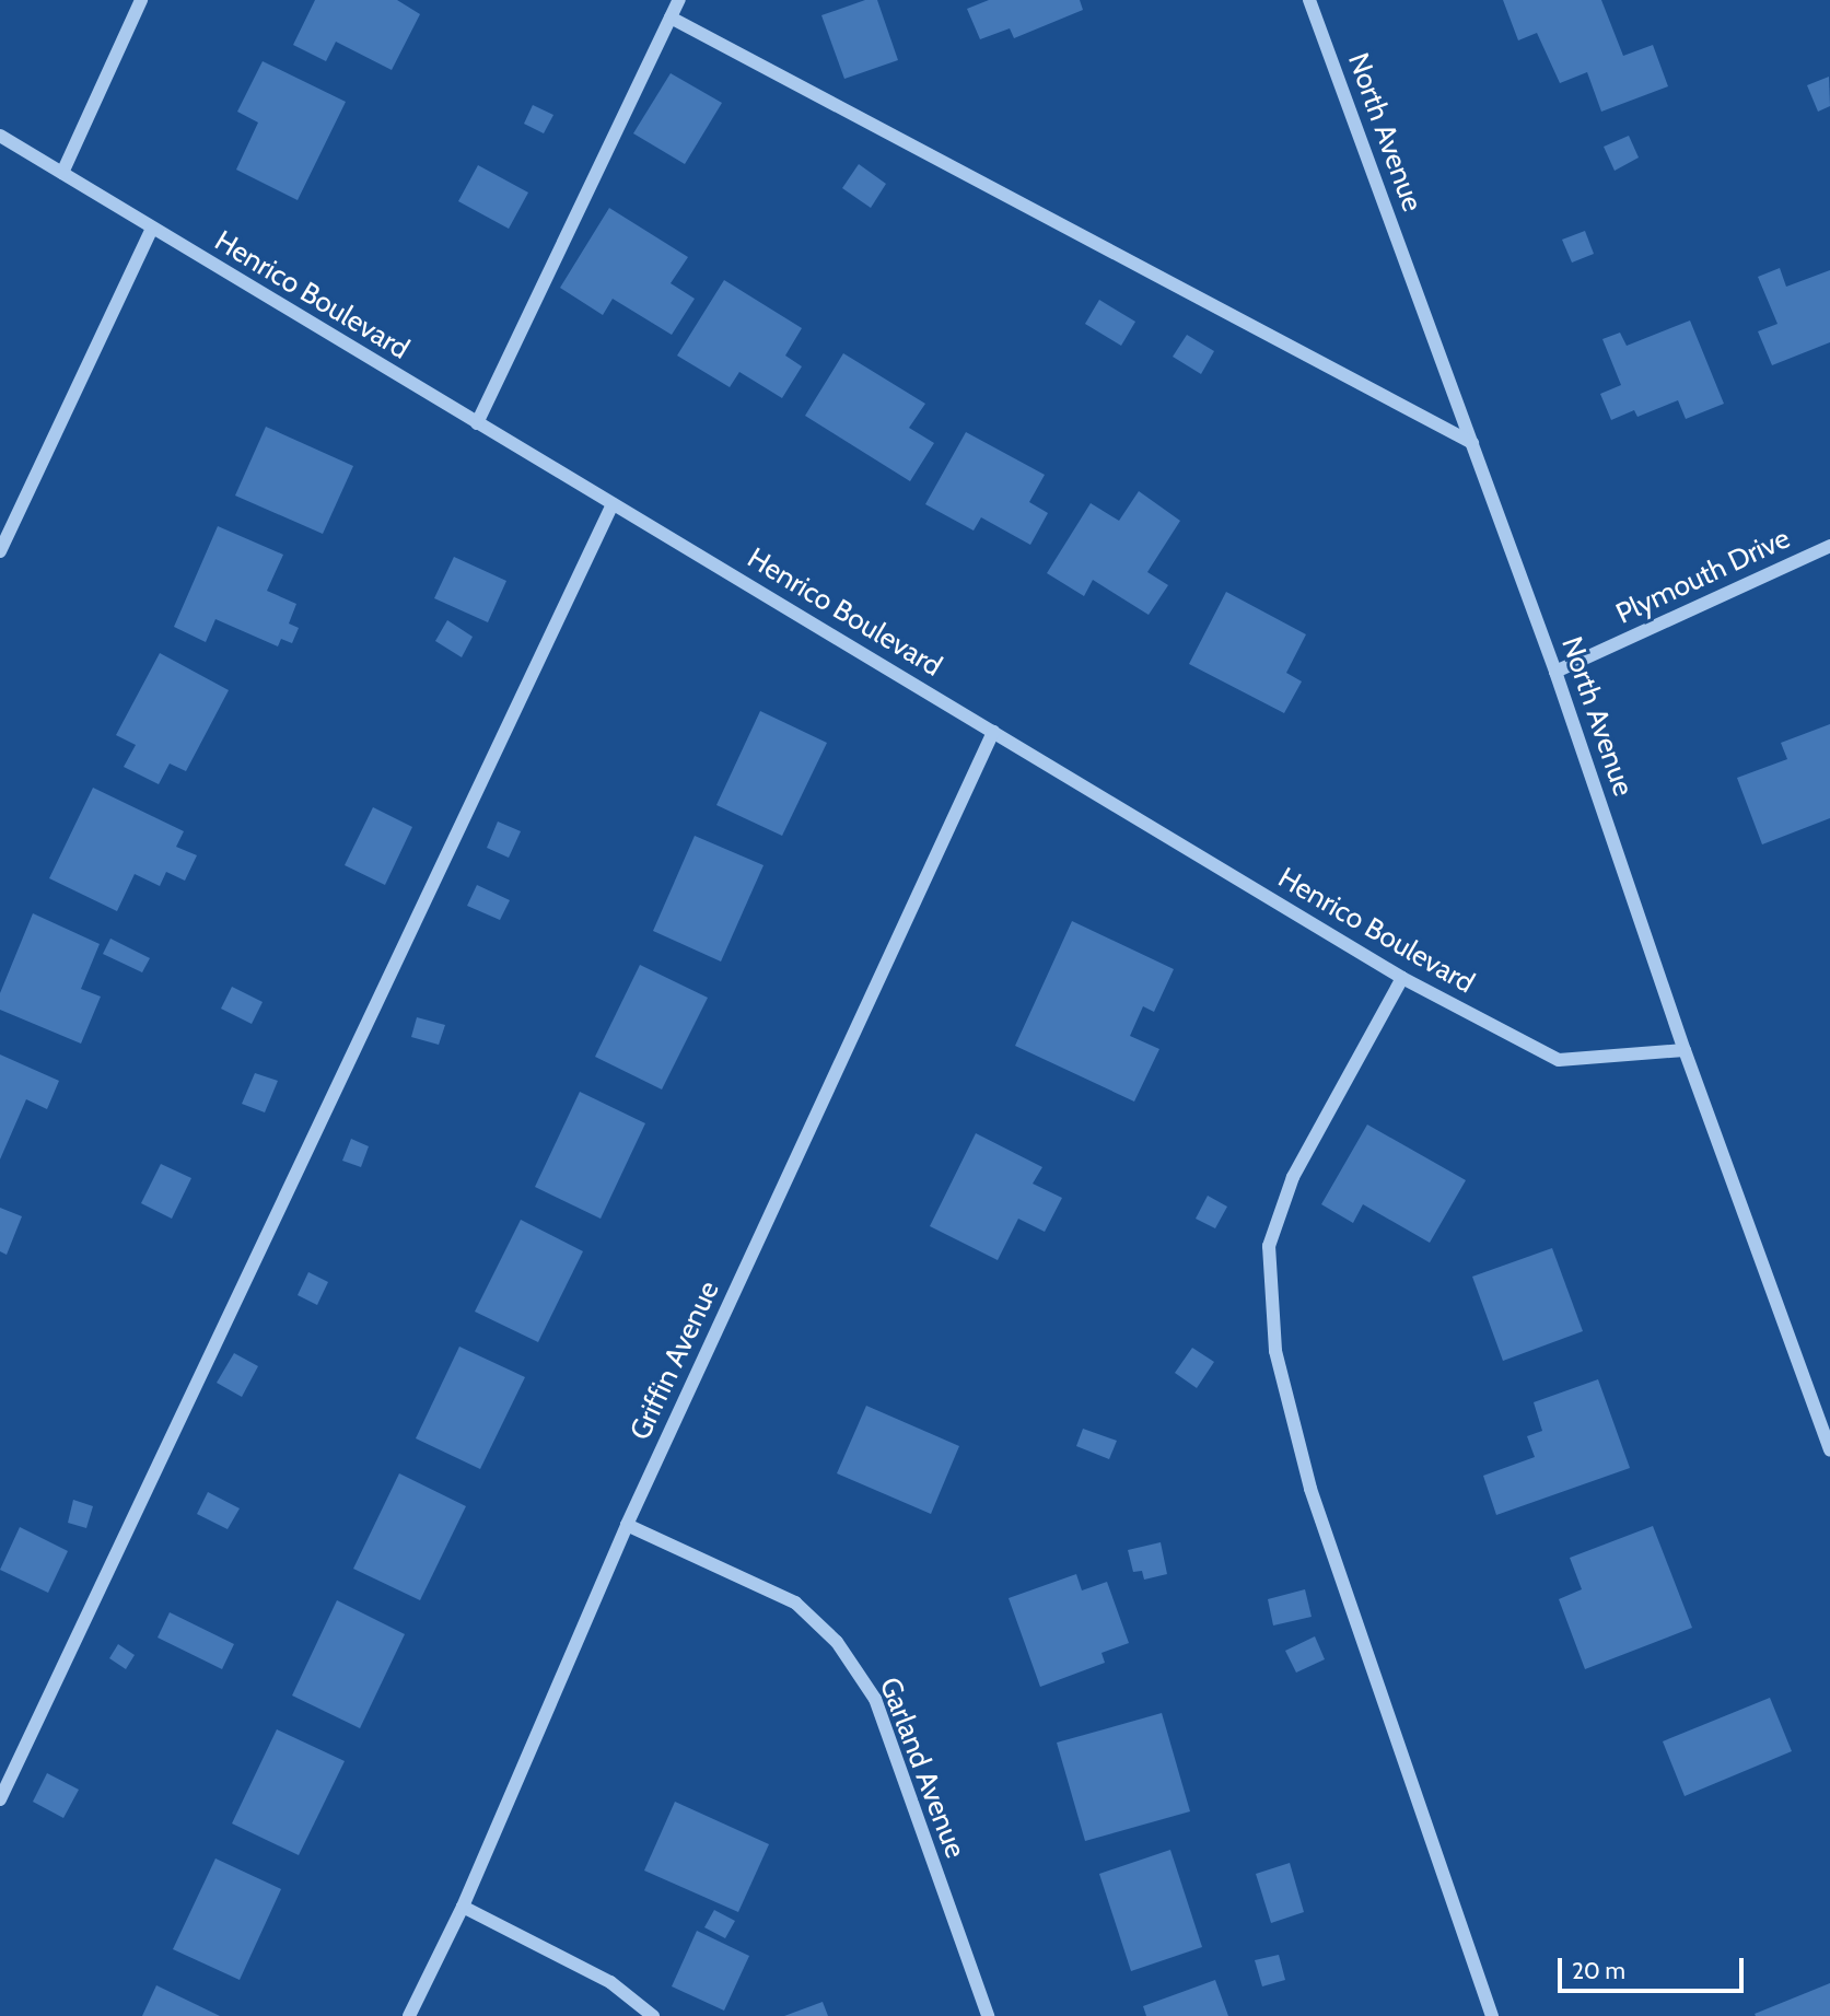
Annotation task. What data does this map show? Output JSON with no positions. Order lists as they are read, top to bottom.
{
  "streets": {
    "street": [
      "North Avenue",
      "Henrico Boulevard",
      "Plymouth Drive",
      "Griffin Avenue",
      "Garland Avenue"
    ]
  },
  "crossings": [
    ["North Avenue", "Henrico Boulevard"],
    ["North Avenue", "Plymouth Drive"],
    ["Henrico Boulevard", "Griffin Avenue"],
    ["Griffin Avenue", "Garland Avenue"]
  ],
  "scale_bar": "20 m"
}
